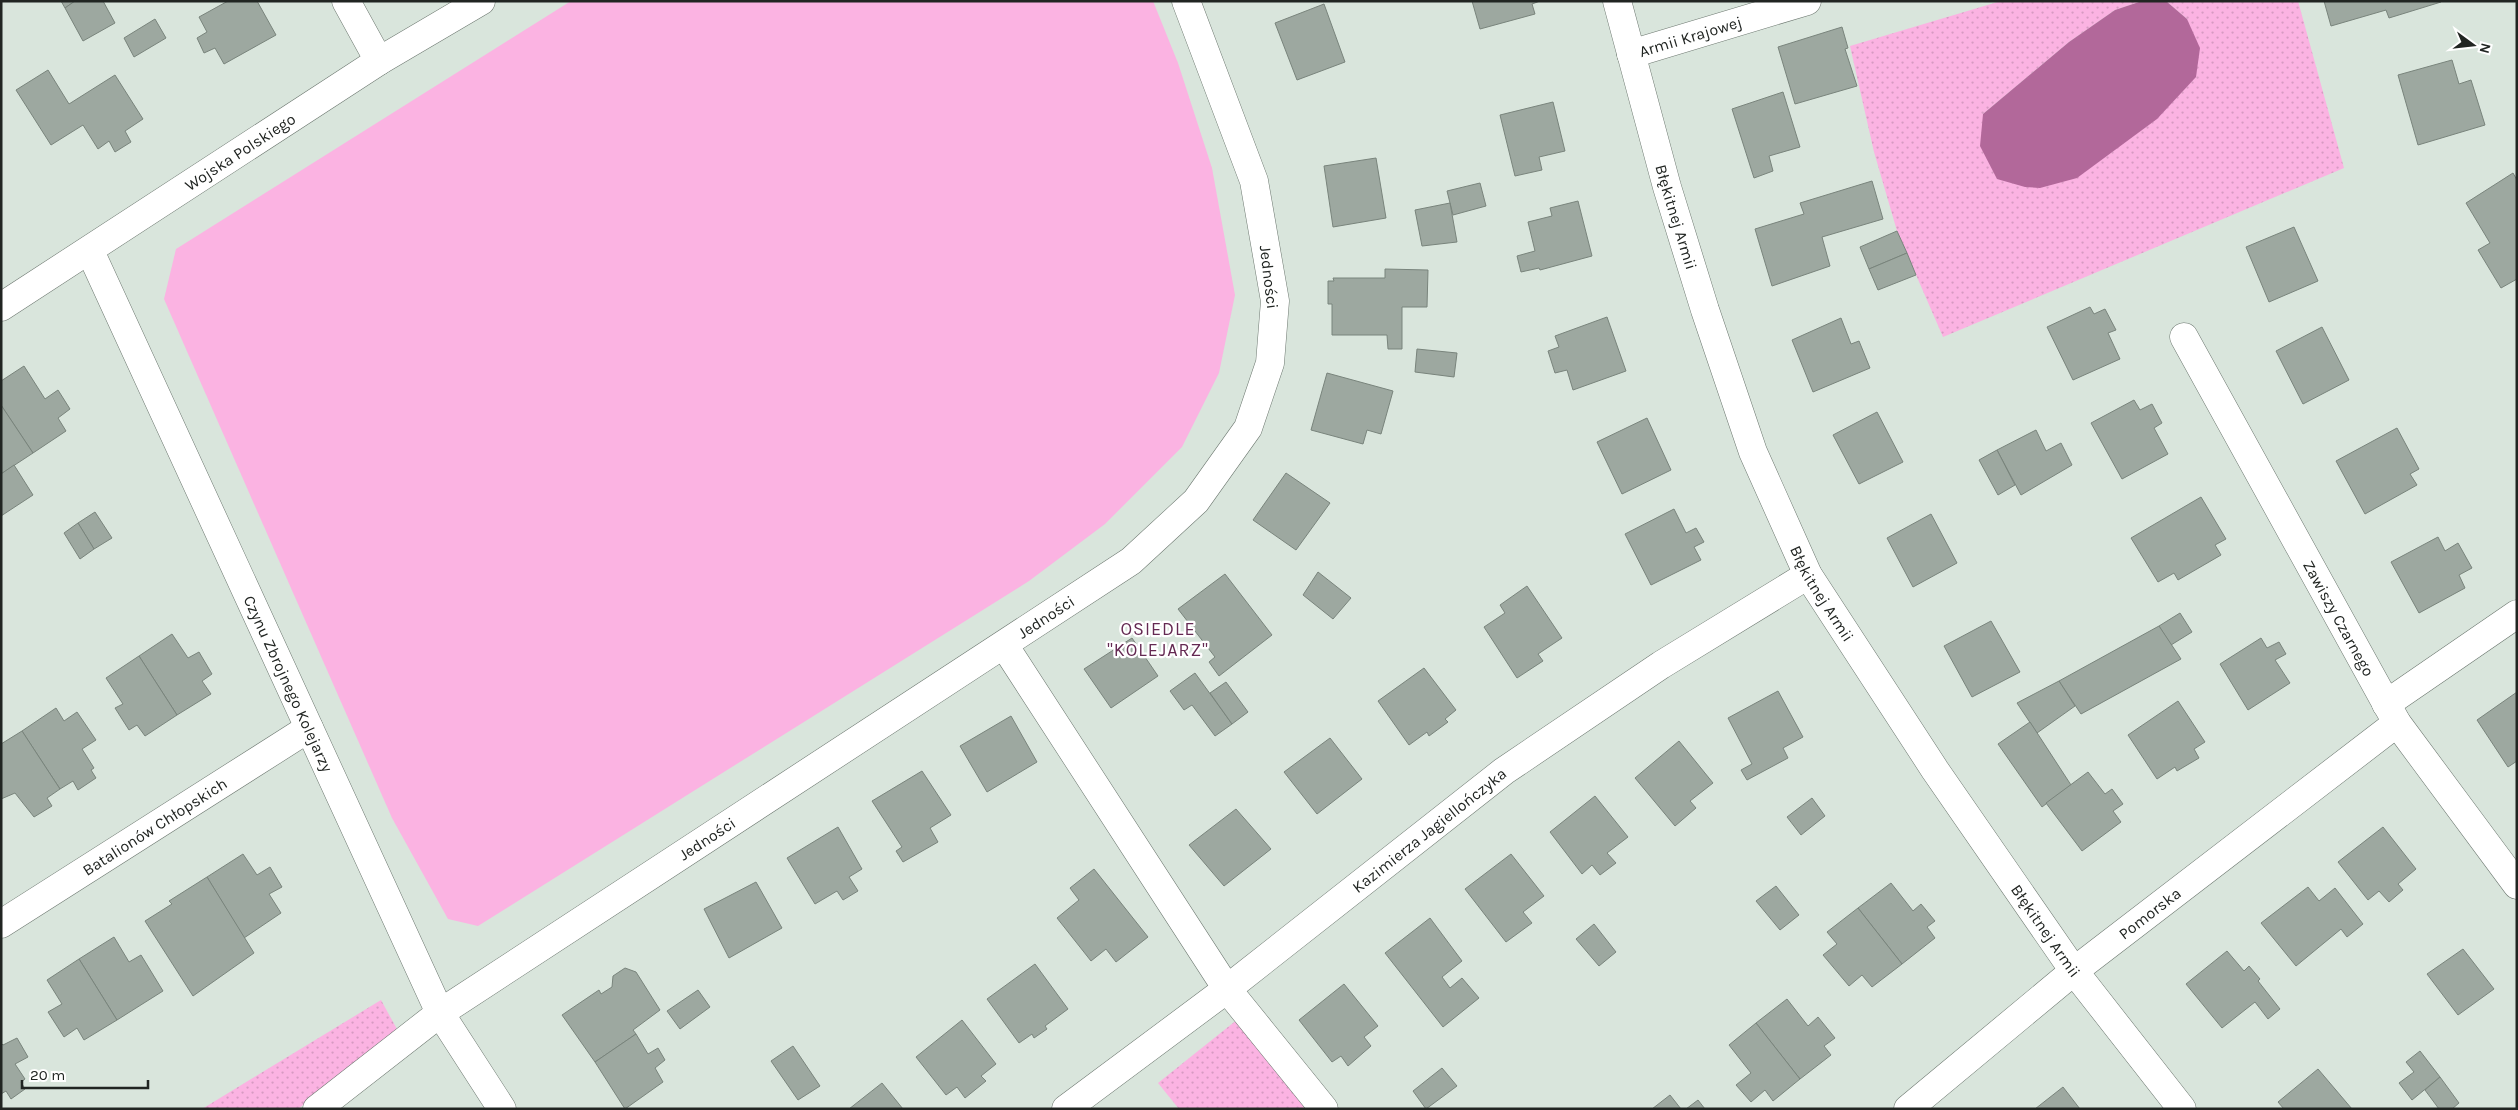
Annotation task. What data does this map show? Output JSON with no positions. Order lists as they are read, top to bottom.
{
  "streets": {
    "street": [
      "Armii Krajowej",
      "Wojska Polskiego",
      "Błękitnej Armii",
      "Jedności",
      "Zawiszy Czarnego",
      "Czynu Zbrojnego Kolejarzy",
      "Batalionów Chłopskich",
      "Kazimierza Jagiellończyka",
      "Pomorska"
    ]
  },
  "crossings": [
    ["Armii Krajowej", "Błękitnej Armii"],
    ["Wojska Polskiego", "Czynu Zbrojnego Kolejarzy"],
    ["Błękitnej Armii", "Kazimierza Jagiellończyka"],
    ["Błękitnej Armii", "Pomorska"],
    ["Jedności", "Czynu Zbrojnego Kolejarzy"],
    ["Zawiszy Czarnego", "Pomorska"],
    ["Czynu Zbrojnego Kolejarzy", "Batalionów Chłopskich"]
  ],
  "districts": ["OSIEDLE \"KOLEJARZ\""],
  "scale_bar": "20 m",
  "north": "right"
}
